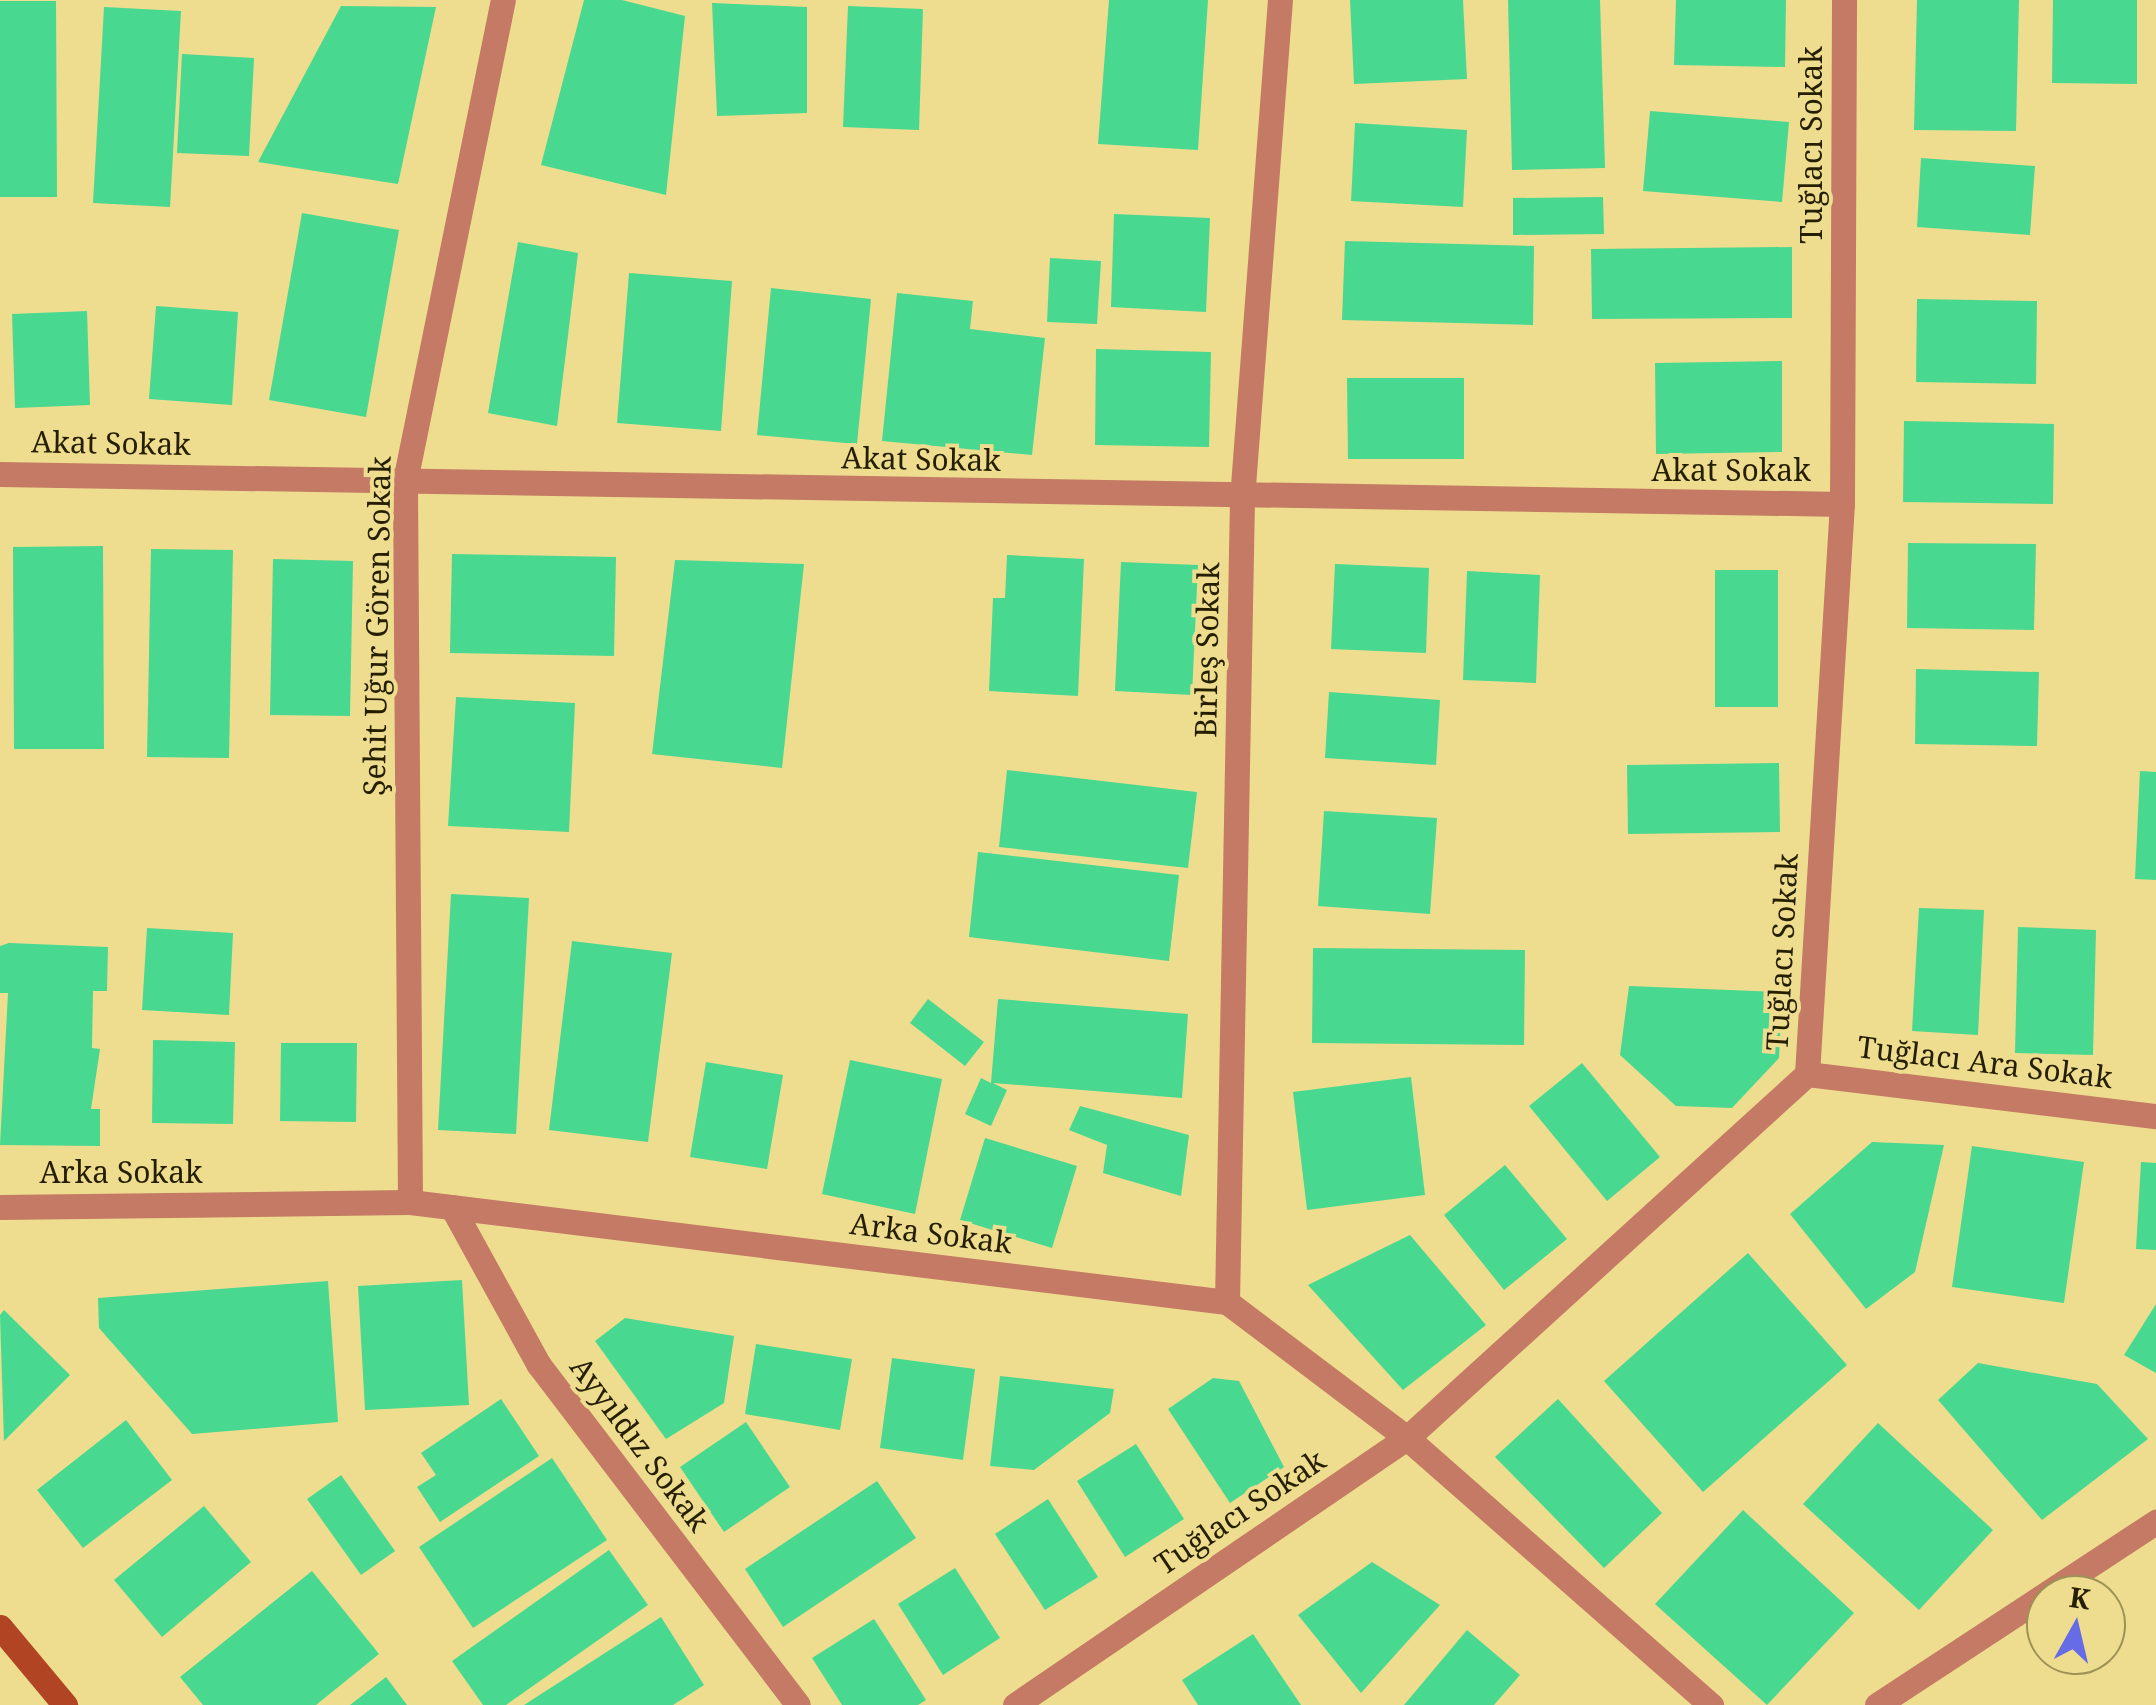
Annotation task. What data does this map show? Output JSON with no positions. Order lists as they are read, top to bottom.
{
  "streets": {
    "street": [
      "Tuğlacı Sokak",
      "Akat Sokak",
      "Şehit Uğur Gören Sokak",
      "Birleş Sokak",
      "Tuğlacı Ara Sokak",
      "Arka Sokak",
      "Ayyıldız Sokak"
    ]
  },
  "crossings": [
    ["Tuğlacı Sokak", "Akat Sokak"],
    ["Tuğlacı Sokak", "Tuğlacı Ara Sokak"],
    ["Akat Sokak", "Şehit Uğur Gören Sokak"],
    ["Akat Sokak", "Birleş Sokak"],
    ["Şehit Uğur Gören Sokak", "Arka Sokak"],
    ["Birleş Sokak", "Arka Sokak"],
    ["Arka Sokak", "Ayyıldız Sokak"]
  ],
  "north": "top"
}
